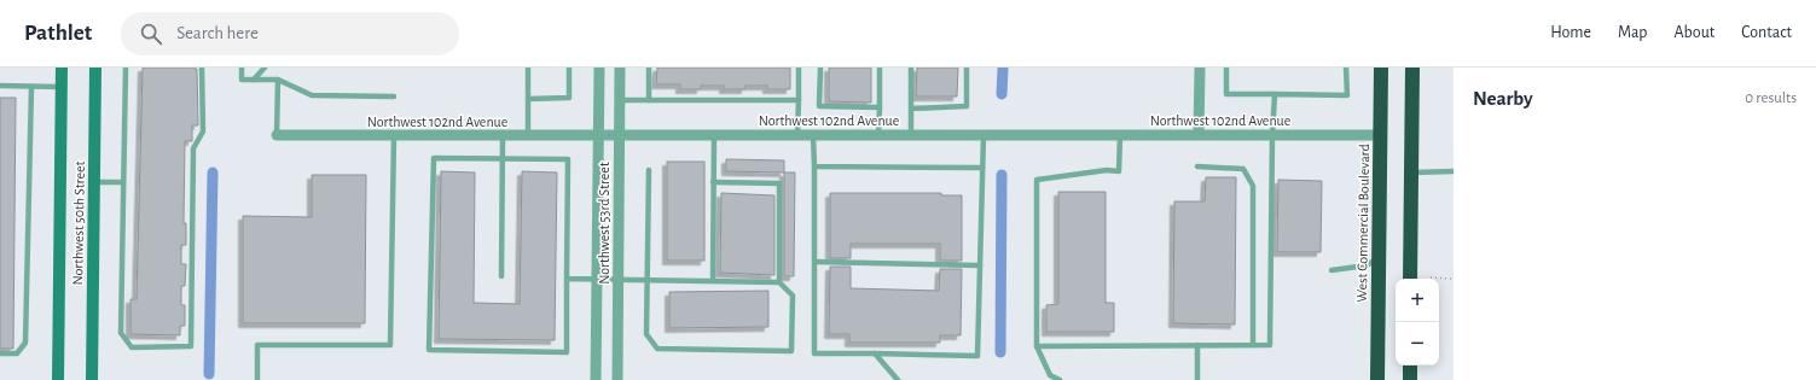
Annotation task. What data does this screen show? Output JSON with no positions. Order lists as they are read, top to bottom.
{
  "streets": {
    "highway": ["West Commercial Boulevard"],
    "street": ["Northwest 102nd Avenue", "Northwest 50th Street", "Northwest 53rd Street"]
  },
  "crossings": [
    ["Northwest 102nd Avenue", "Northwest 53rd Street"],
    ["Northwest 102nd Avenue", "West Commercial Boulevard"]
  ],
  "page": {
    "header": "Pathlet",
    "search": "Search here",
    "nav": [
      "Home",
      "Map",
      "About",
      "Contact"
    ],
    "heading": ["Nearby", "0 results"],
    "map_buttons": ["+", "−"]
  }
}
